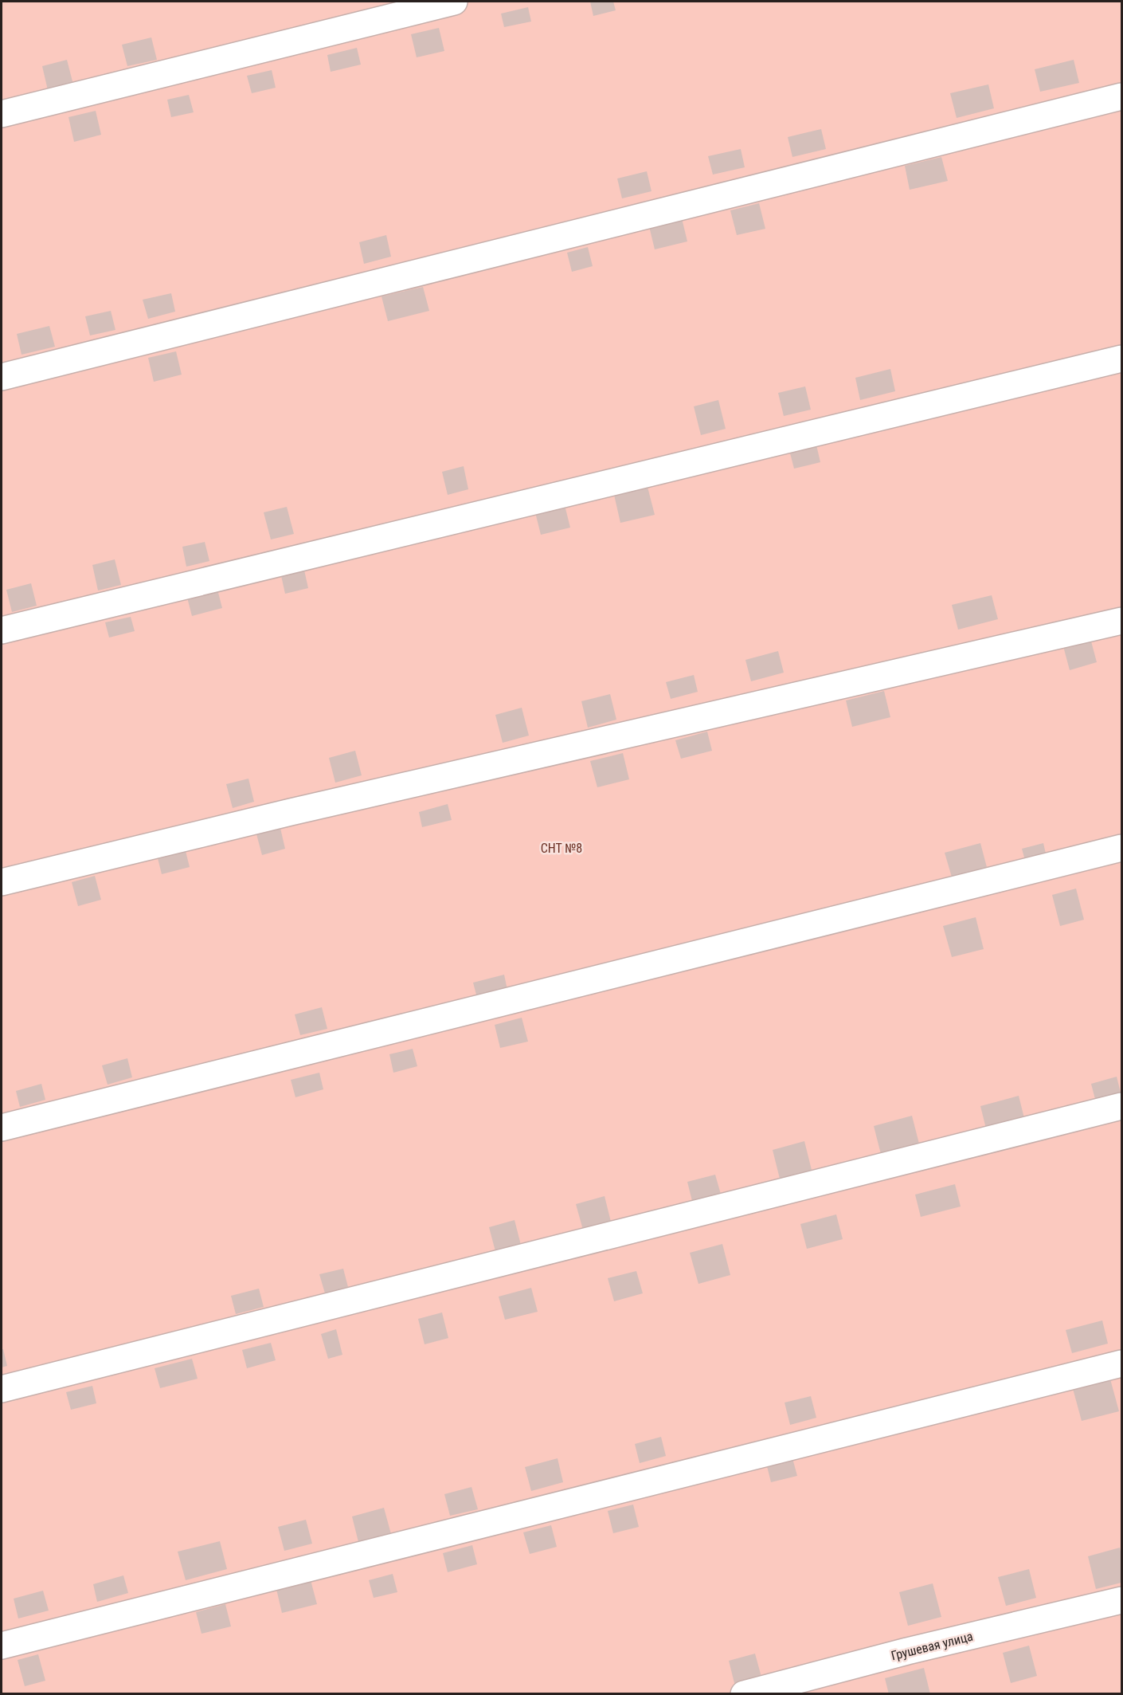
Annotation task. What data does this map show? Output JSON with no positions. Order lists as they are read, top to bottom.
{
  "streets": {
    "street": ["Грушевая улица"]
  },
  "parks": ["СНТ №8"]
}
